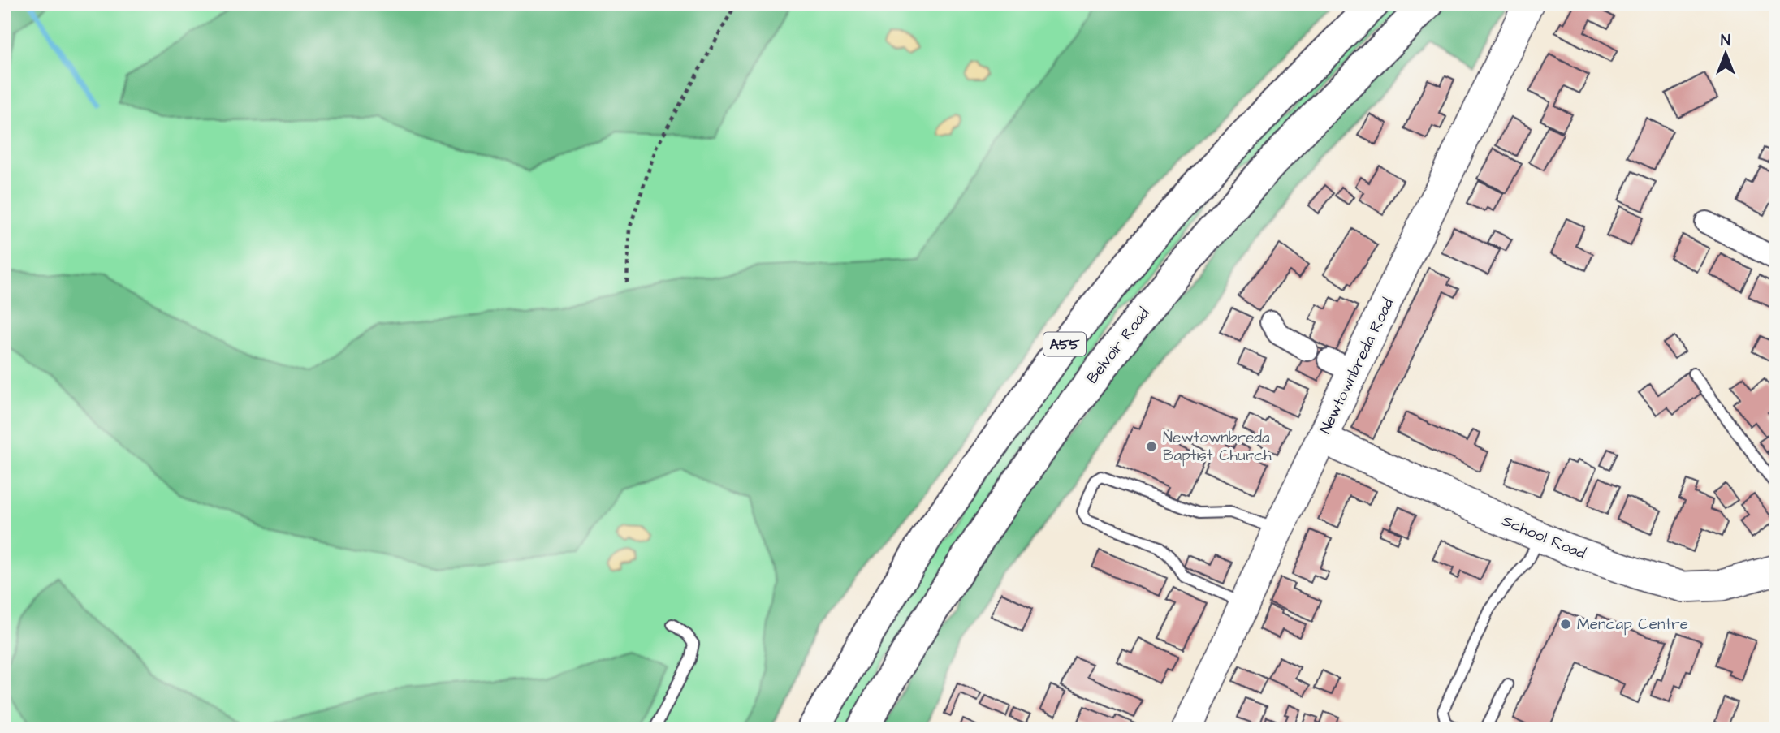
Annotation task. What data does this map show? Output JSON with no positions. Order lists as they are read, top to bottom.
{
  "streets": {
    "highway": ["A55", "Belvoir Road"],
    "street": ["Newtownbreda Road", "School Road"]
  },
  "crossings": [
    ["Newtownbreda Road", "School Road"]
  ],
  "places": ["Newtownbreda Baptist Church", "Mencap Centre"],
  "north": "top"
}
